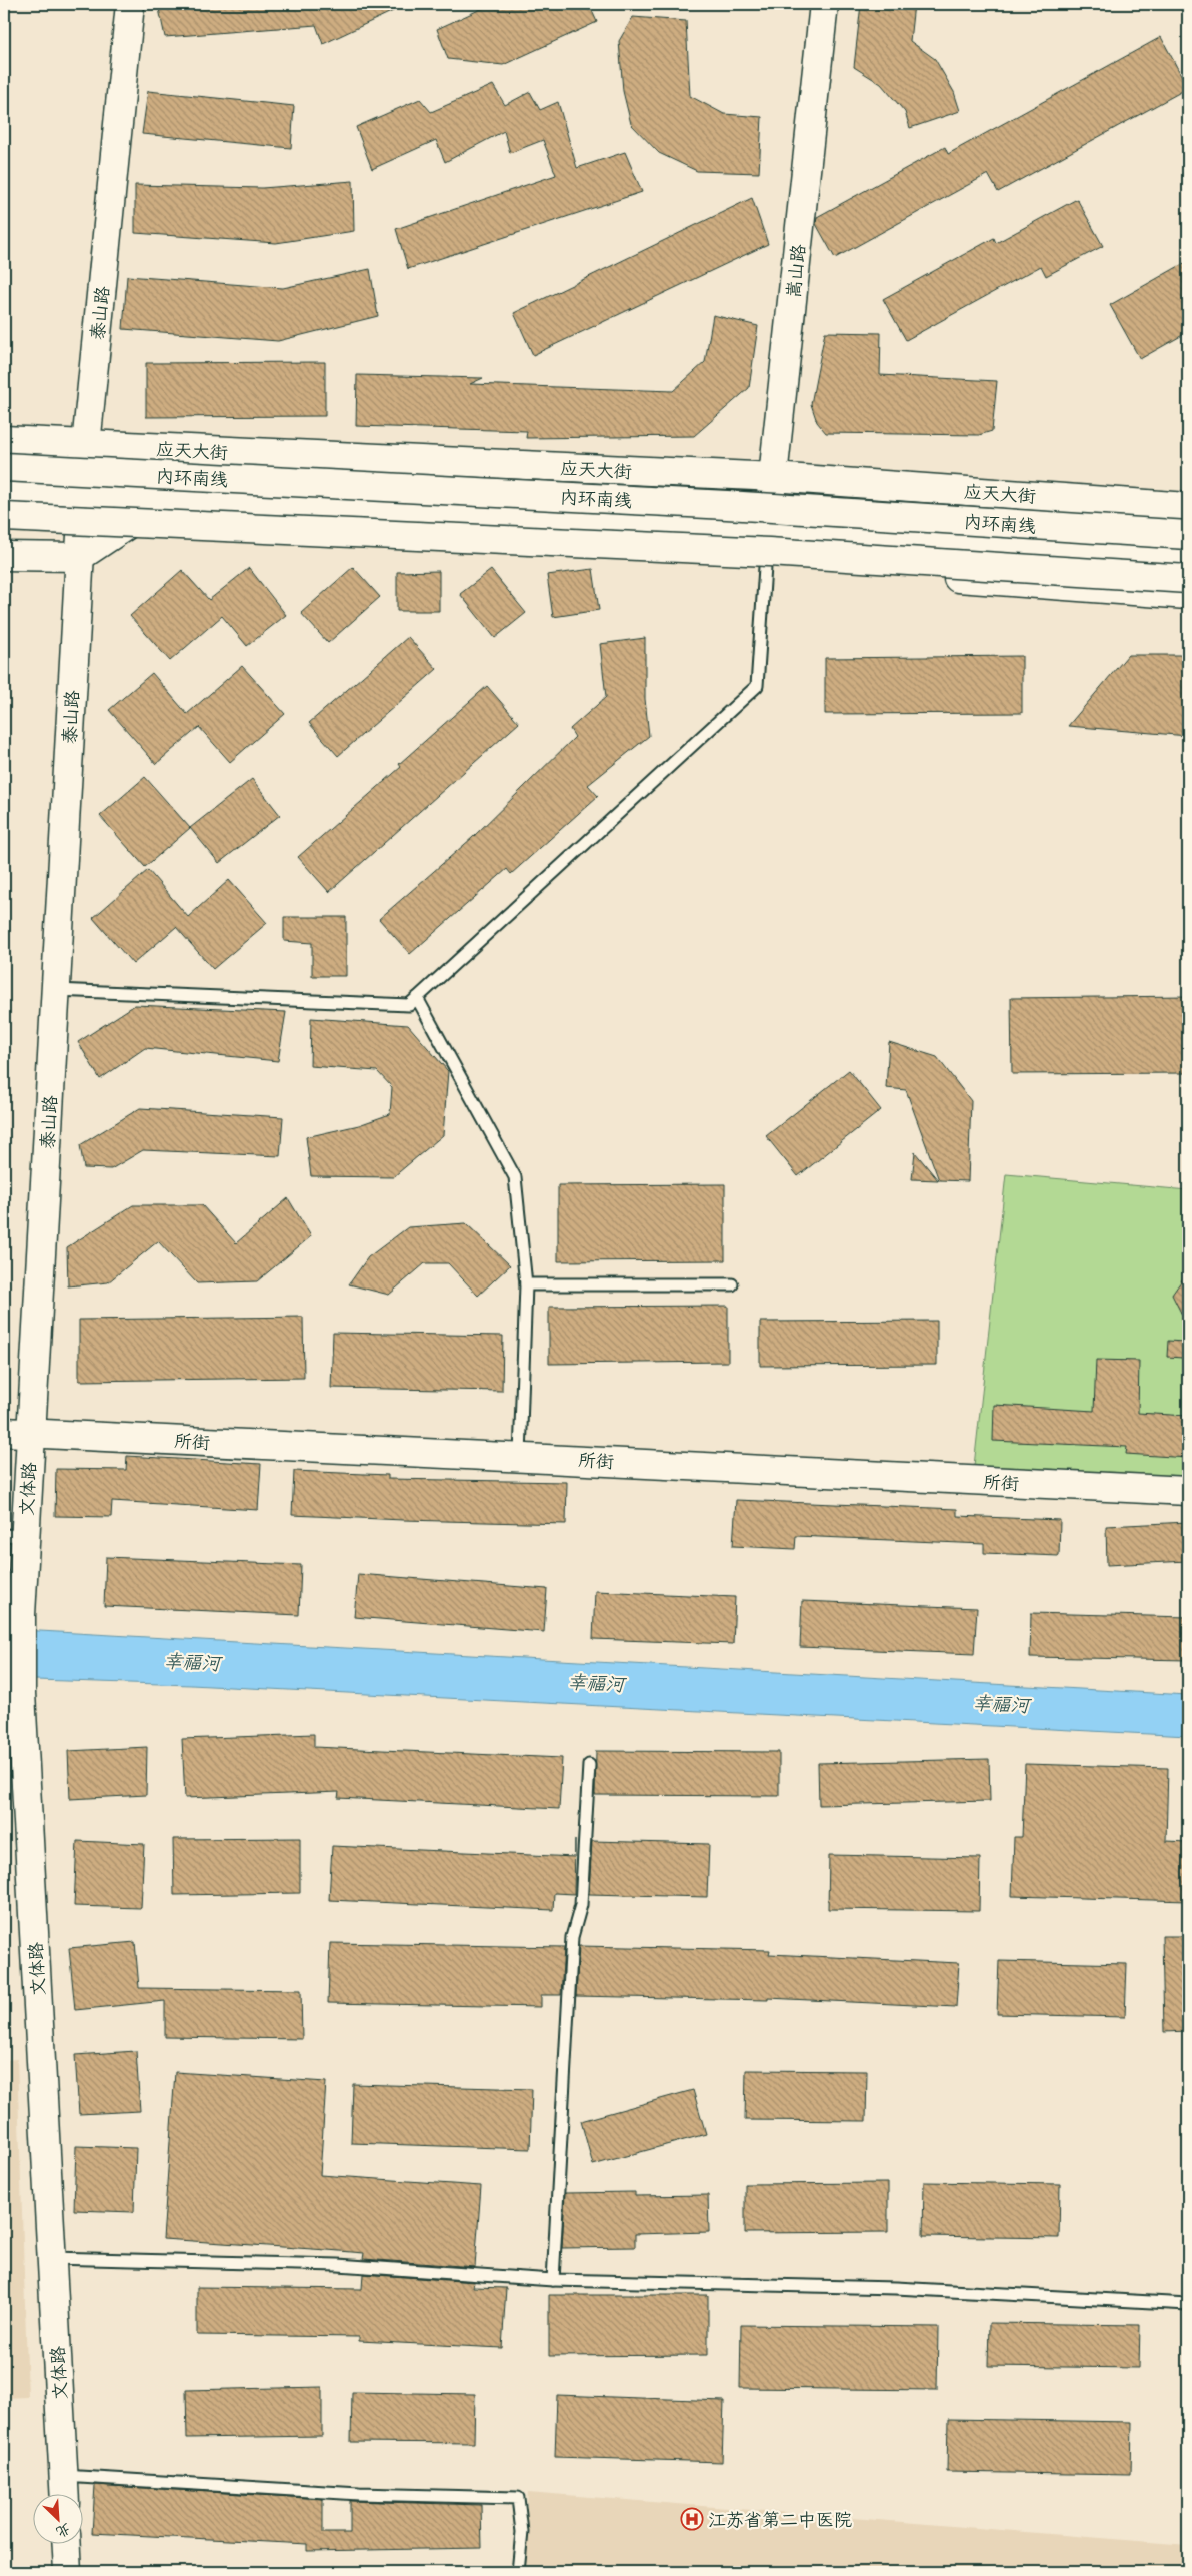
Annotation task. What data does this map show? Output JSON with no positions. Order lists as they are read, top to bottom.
{
  "streets": {
    "main road": [
      "嵩山路",
      "泰山路",
      "应天大街",
      "内环南线",
      "所街",
      "文体路"
    ]
  },
  "crossings": [
    ["嵩山路", "应天大街"],
    ["泰山路", "应天大街"],
    ["泰山路", "所街"],
    ["泰山路", "文体路"],
    ["所街", "文体路"]
  ],
  "water": ["幸福河"],
  "places": {
    "hospital": ["江苏省第二中医院"]
  },
  "north": "bottom right"
}
